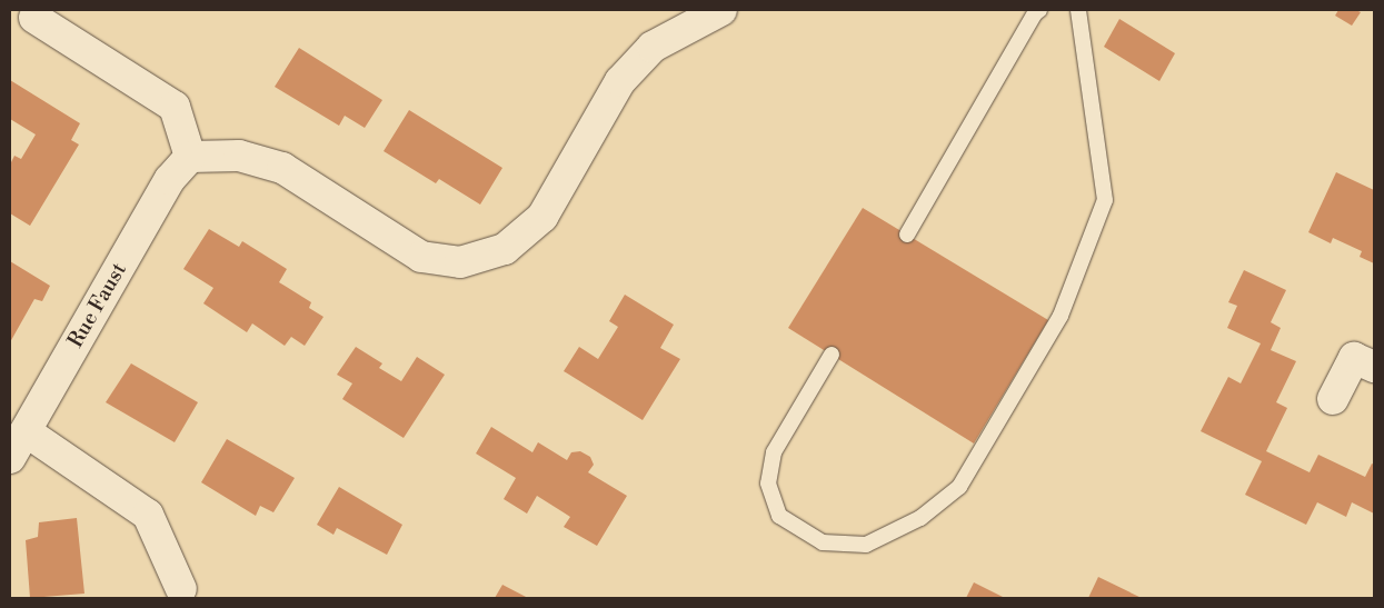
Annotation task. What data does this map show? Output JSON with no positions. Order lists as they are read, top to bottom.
{
  "streets": {
    "street": ["Rue Faust"]
  }
}
